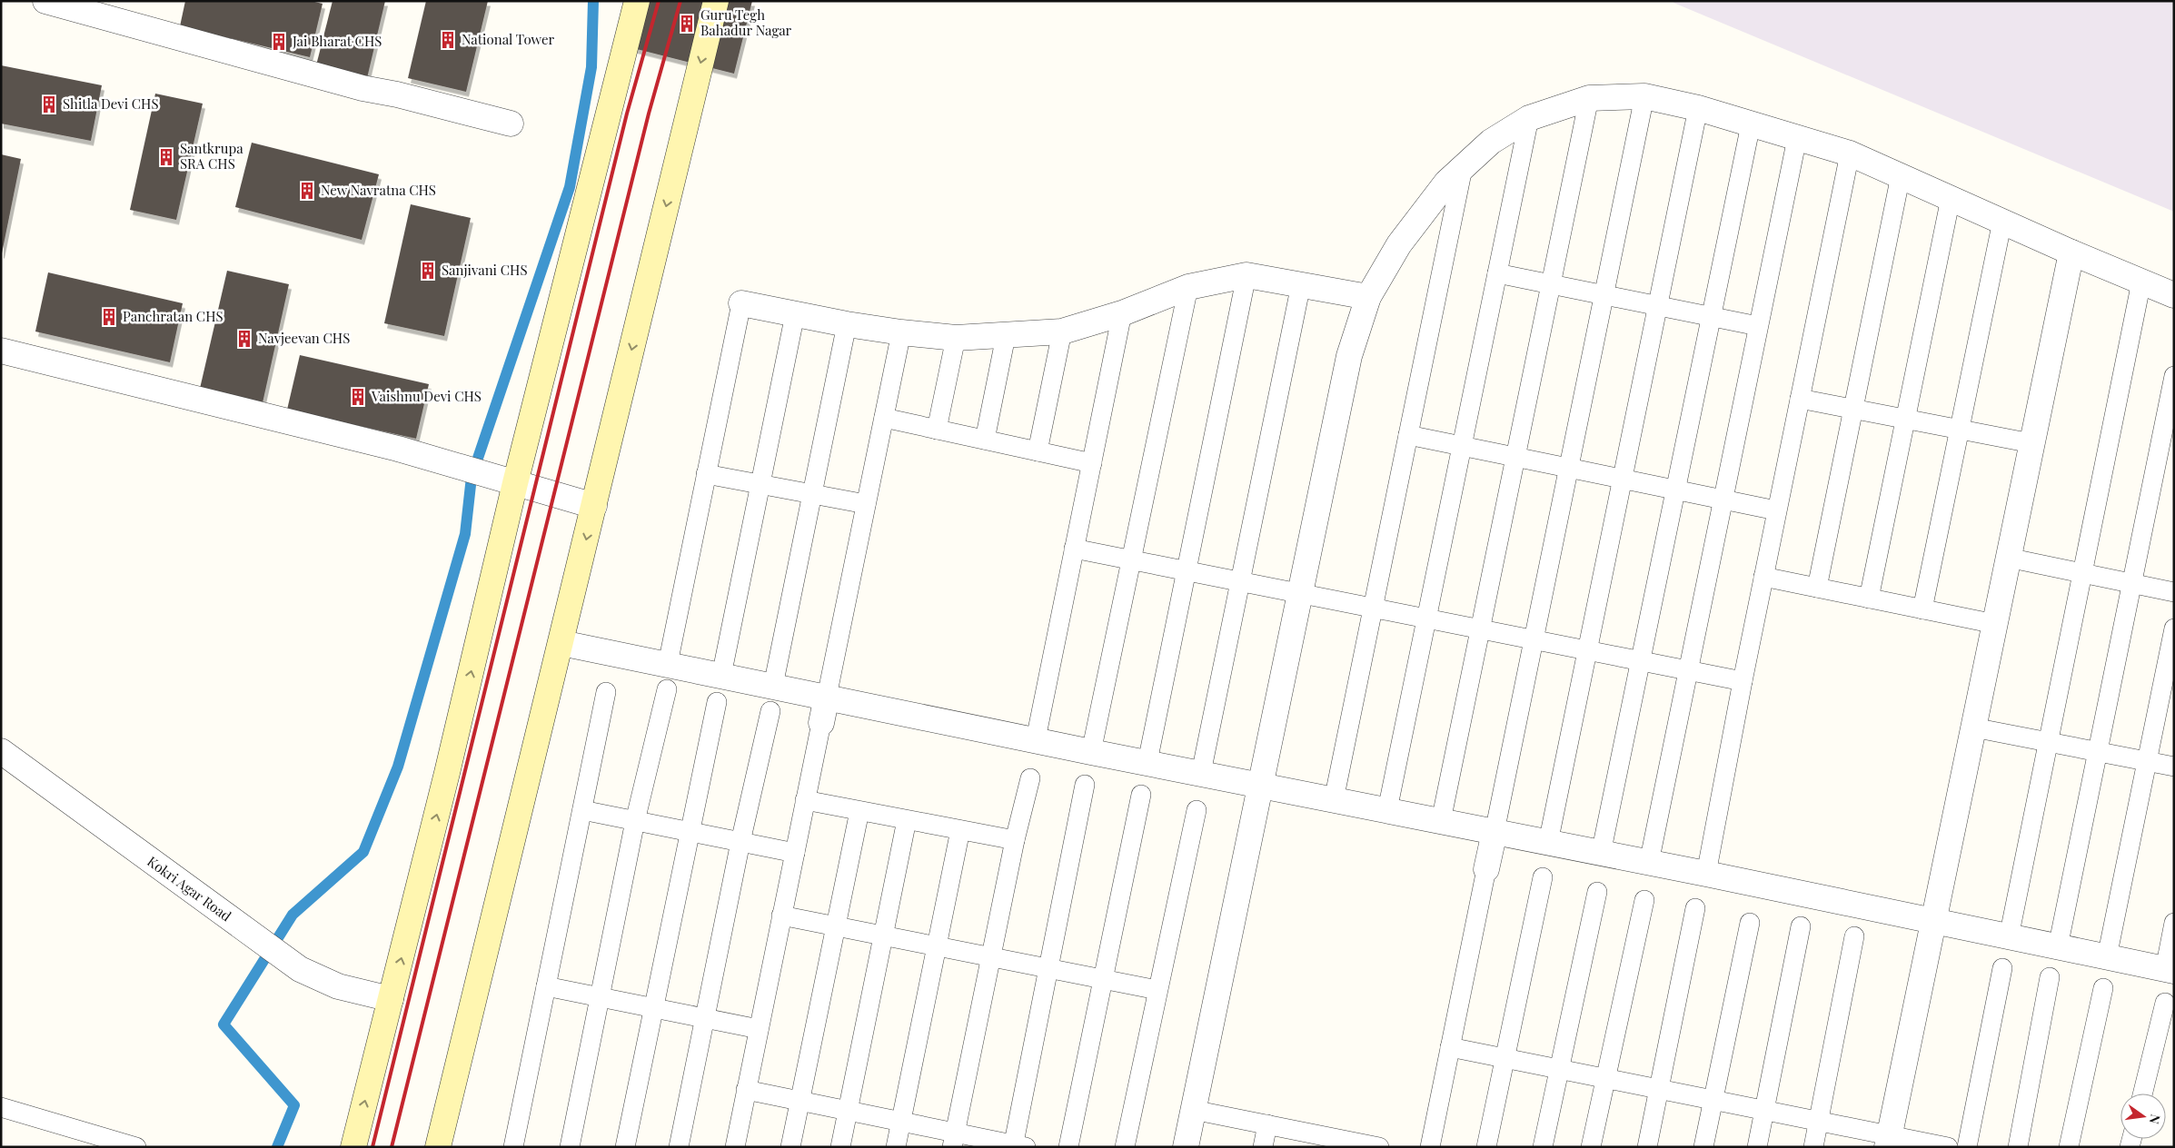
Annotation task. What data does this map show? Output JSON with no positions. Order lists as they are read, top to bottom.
{
  "streets": {
    "street": ["Kokri Agar Road"]
  },
  "places": {
    "building": [
      "Guru Tegh Bahadur Nagar",
      "National Tower",
      "Jai Bharat CHS",
      "Shitla Devi CHS",
      "Santkrupa SRA CHS",
      "New Navratna CHS",
      "Sanjivani CHS",
      "Panchratan CHS",
      "Navjeevan CHS",
      "Vaishnu Devi CHS"
    ]
  },
  "north": "right"
}
